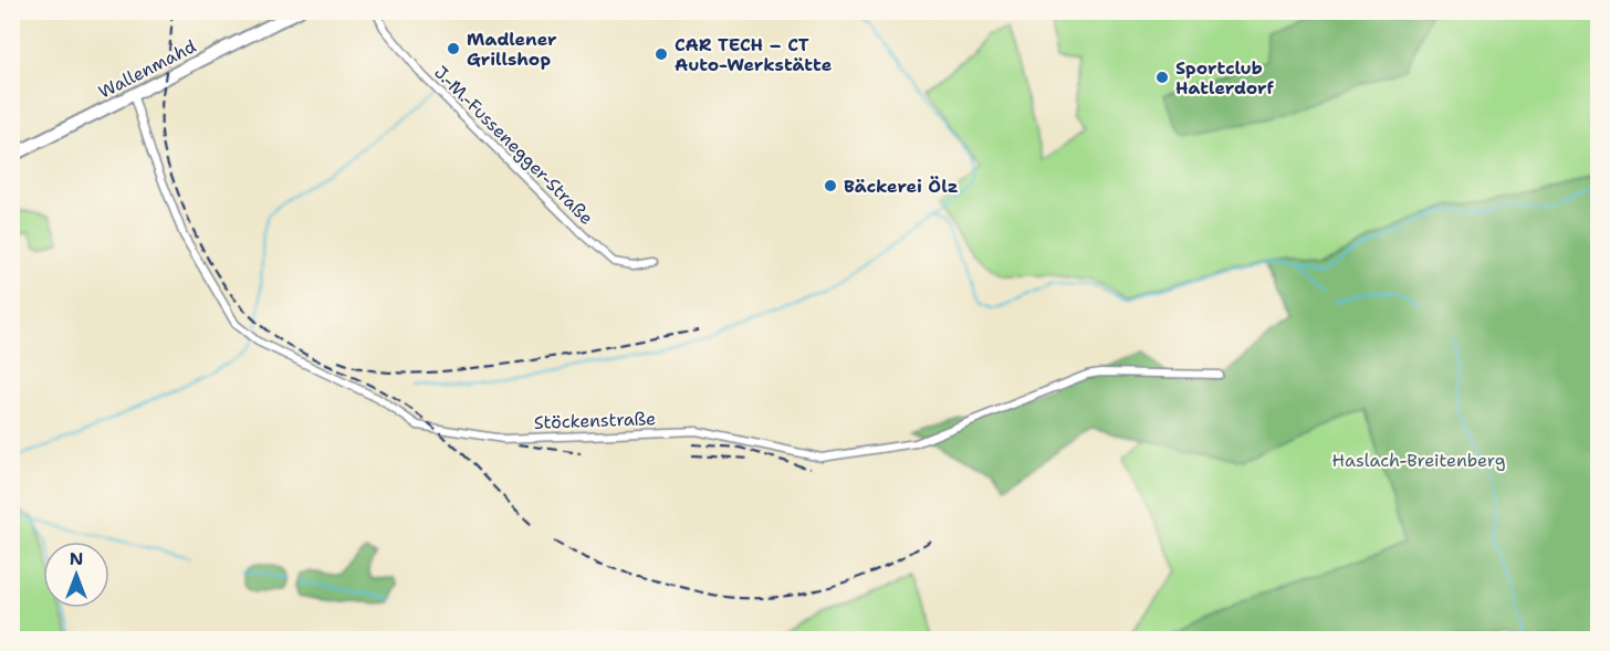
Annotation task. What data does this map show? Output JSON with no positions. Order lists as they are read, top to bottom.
{
  "streets": {
    "main road": ["Wallenmahd"],
    "street": ["J.-M.-Fussenegger-Straße", "Stöckenstraße"]
  },
  "crossings": [
    ["Wallenmahd", "Stöckenstraße"]
  ],
  "parks": ["Haslach-Breitenberg"],
  "places": [
    "Madlener Grillshop",
    "CAR TECH – CT Auto-Werkstätte",
    "Sportclub Hatlerdorf",
    "Bäckerei Ölz"
  ],
  "north": "top"
}
